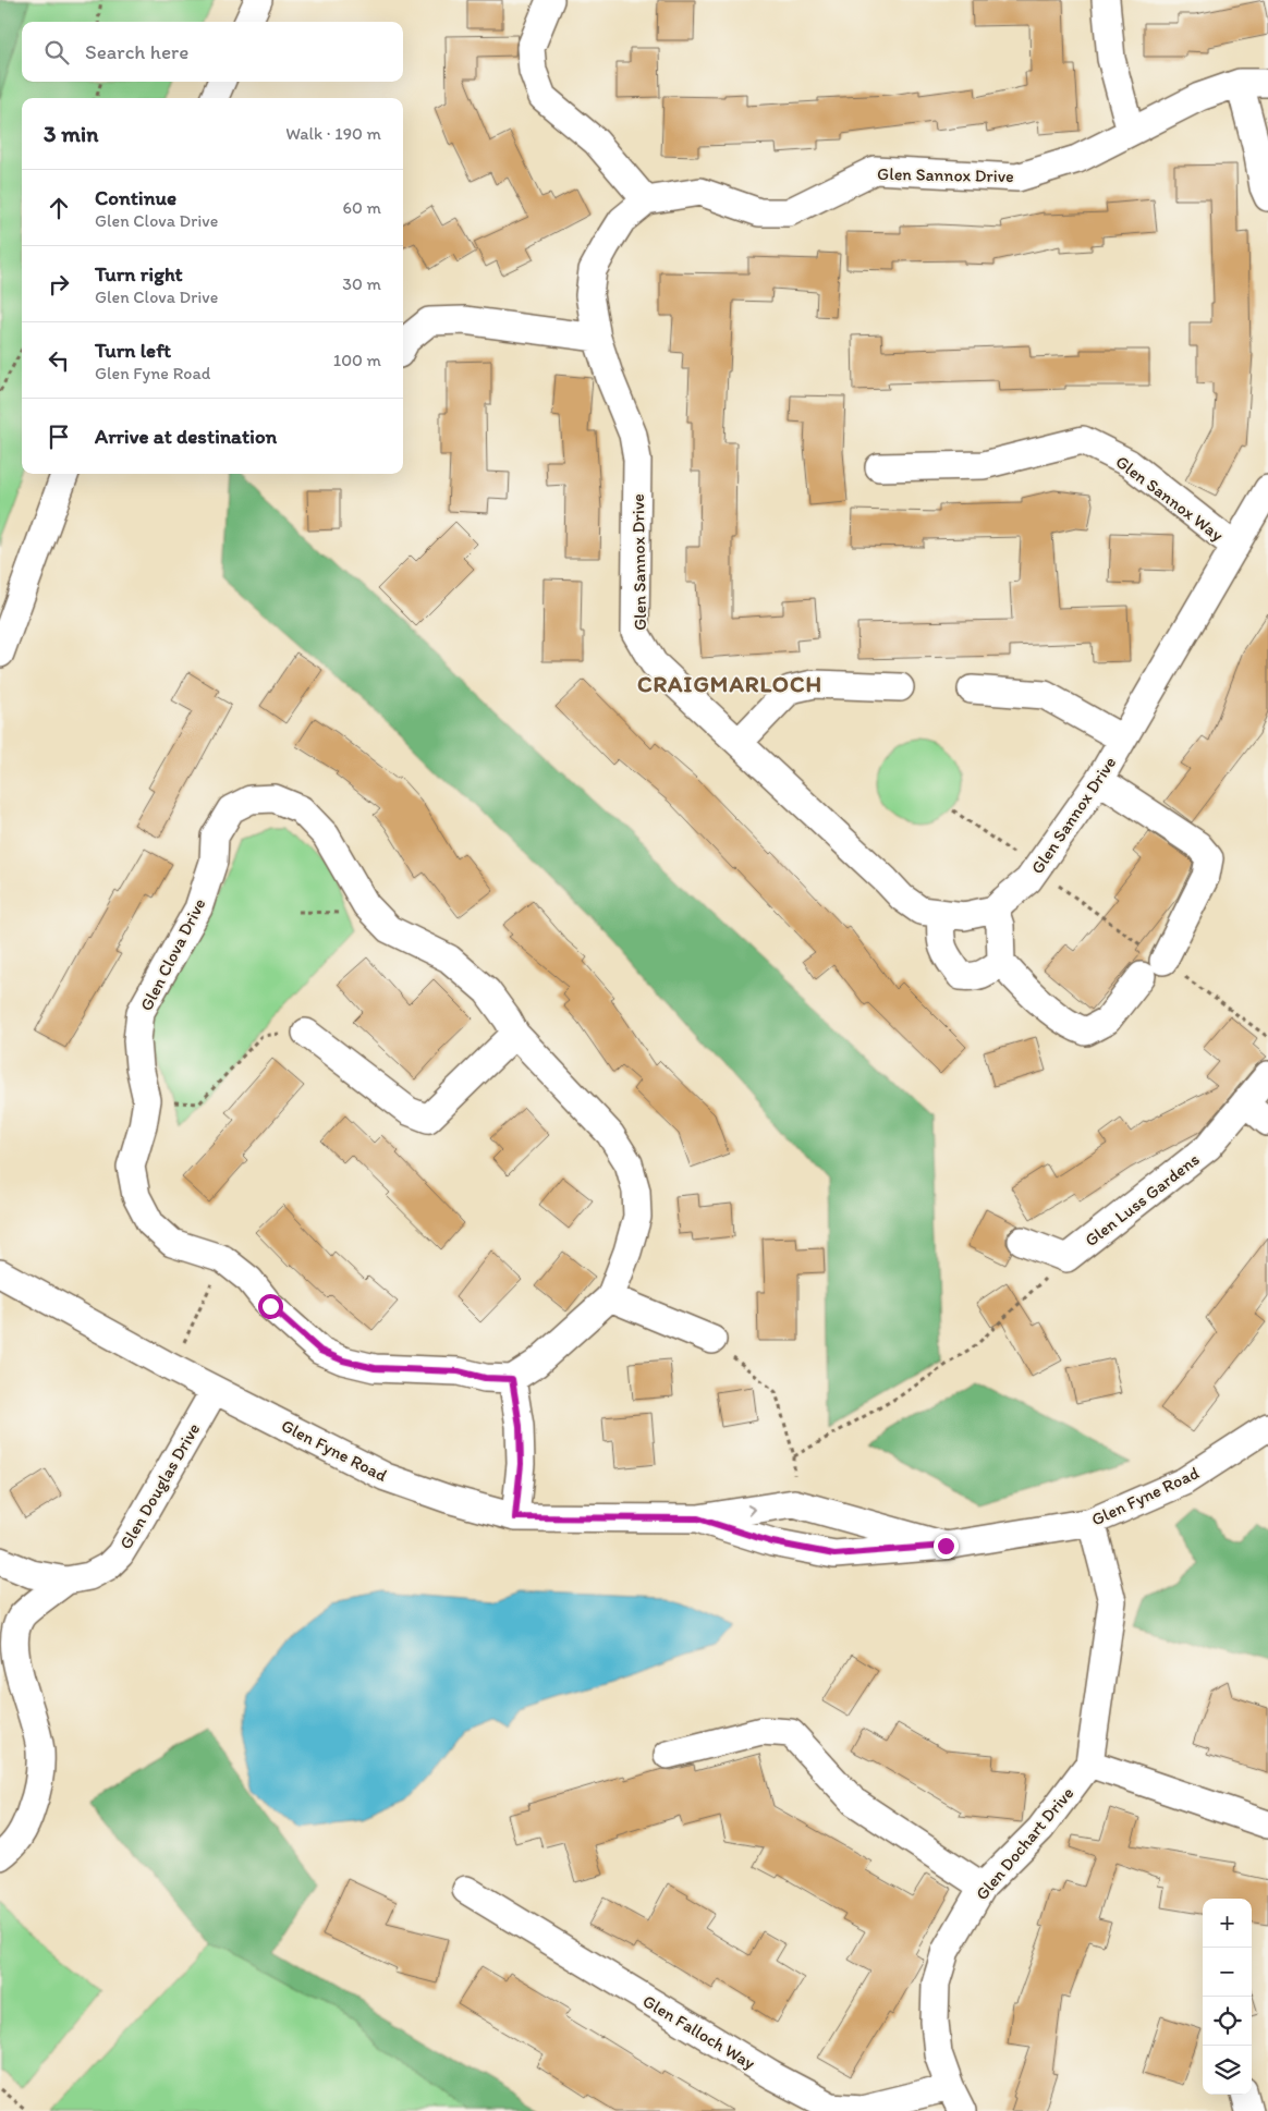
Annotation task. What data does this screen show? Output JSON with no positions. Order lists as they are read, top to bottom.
{
  "streets": {
    "street": [
      "Glen Sannox Drive",
      "Glen Sannox Way",
      "Glen Clova Drive",
      "Glen Luss Gardens",
      "Glen Fyne Road",
      "Glen Douglas Drive",
      "Glen Dochart Drive",
      "Glen Falloch Way"
    ]
  },
  "crossings": [
    ["Glen Sannox Drive", "Glen Sannox Way"],
    ["Glen Fyne Road", "Glen Douglas Drive"],
    ["Glen Fyne Road", "Glen Dochart Drive"],
    ["Glen Dochart Drive", "Glen Falloch Way"]
  ],
  "districts": ["CRAIGMARLOCH"],
  "page": {
    "search": "Search here",
    "heading": ["3 min", "Walk · 190 m"],
    "list": [
      ["Continue", "Glen Clova Drive", "60 m"],
      ["Turn right", "Glen Clova Drive", "30 m"],
      ["Turn left", "Glen Fyne Road", "100 m"],
      "Arrive at destination"
    ],
    "map_buttons": ["+", "−"]
  }
}
